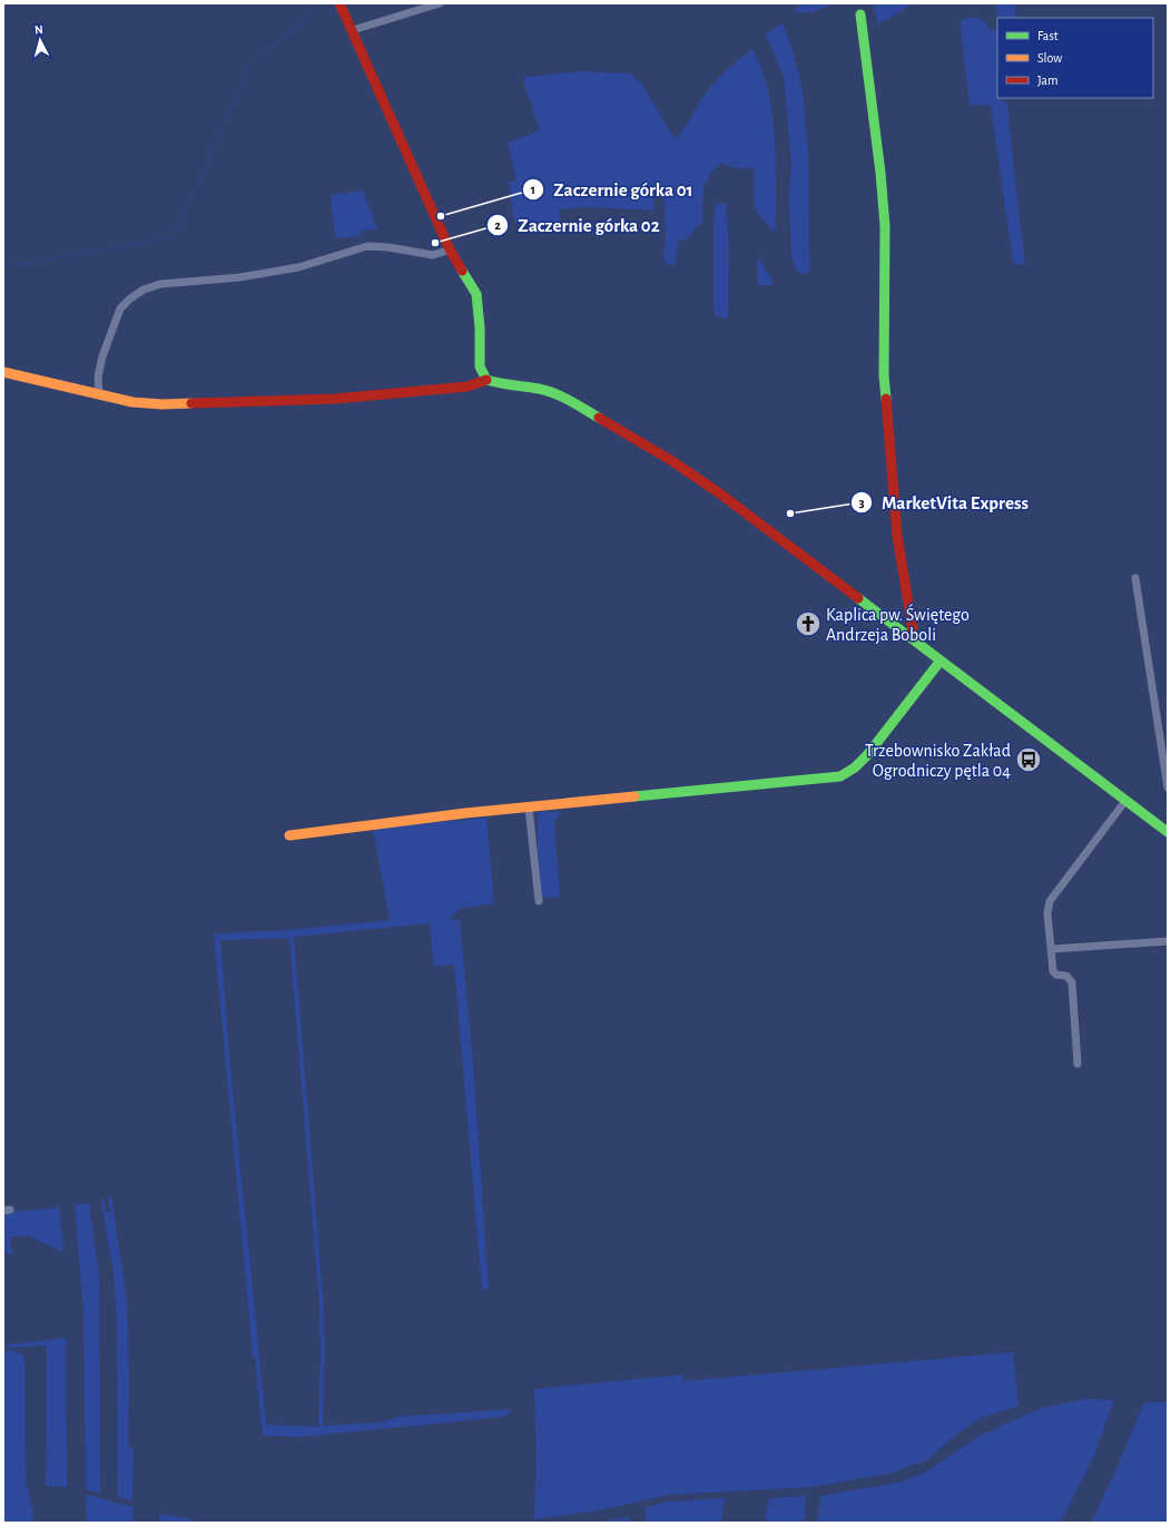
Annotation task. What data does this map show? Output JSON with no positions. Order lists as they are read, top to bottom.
{
  "places": {
    "other": ["Zaczernie górka 01", "Zaczernie górka 02", "MarketVita Express"],
    "church": ["Kaplica pw. Świętego Andrzeja Boboli"],
    "bus stop": ["Trzebownisko Zakład Ogrodniczy pętla 04"]
  },
  "legend": ["Fast", "Slow", "Jam"],
  "north": "top"
}
